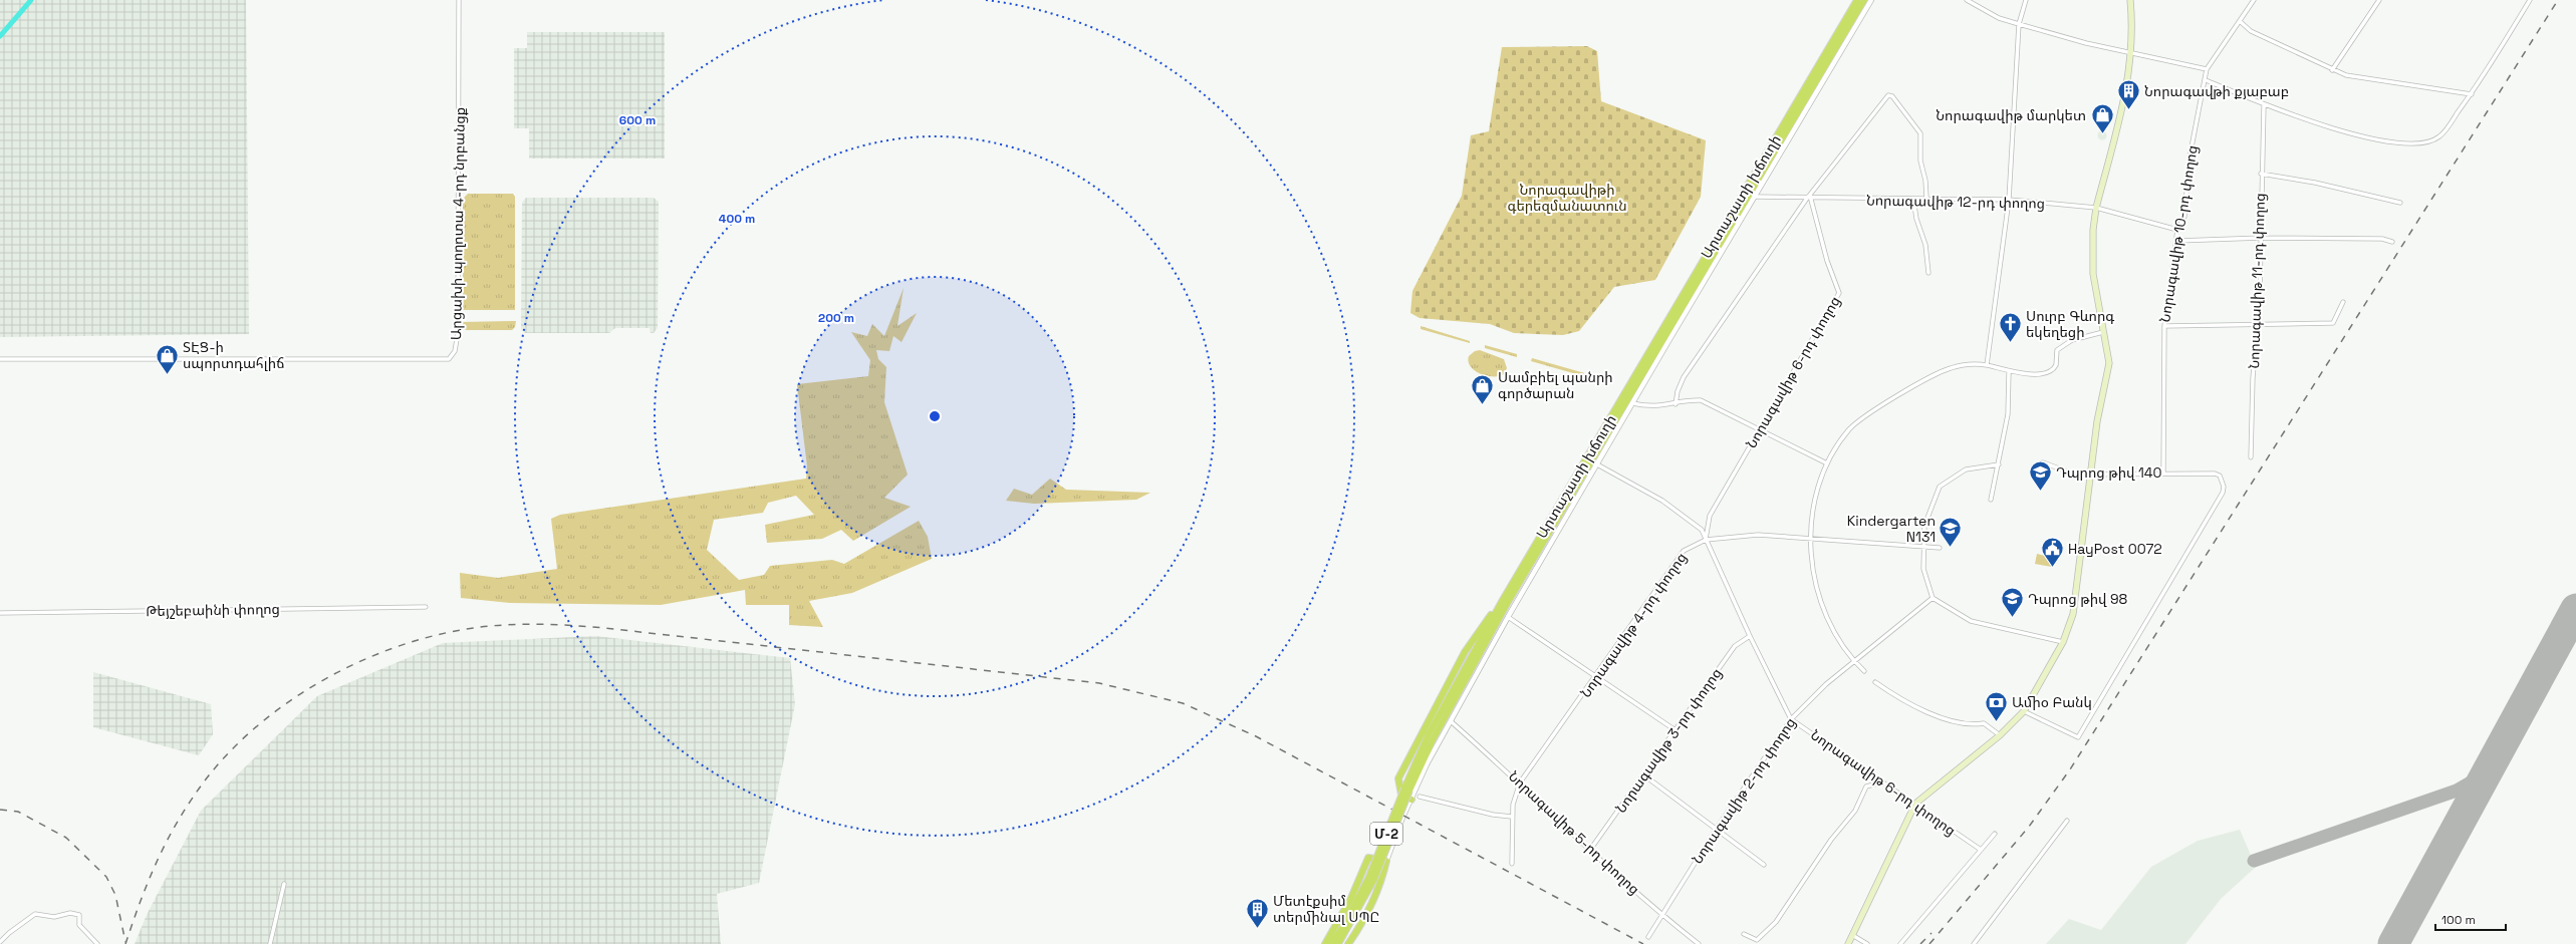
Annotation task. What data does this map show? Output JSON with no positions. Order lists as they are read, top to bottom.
{
  "streets": {
    "highway": ["Արտաշատի խճուղի", "Մ-2"],
    "street": [
      "Նորագավիթ 12-րդ փողոց",
      "Արցախի պողոտա 4-րդ նրբանցք",
      "Նորագավիթ 10-րդ փողոց",
      "Նորագավիթ 11-րդ փողոց",
      "Նորագավիթ 6-րդ փողոց",
      "Թեյշեբաինի փողոց",
      "Նորագավիթ 4-րդ փողոց",
      "Նորագավիթ 3-րդ փողոց",
      "Նորագավիթ 2-րդ փողոց",
      "Նորագավիթ 5-րդ փողոց"
    ]
  },
  "crossings": [
    ["Արտաշատի խճուղի", "Նորագավիթ 12-րդ փողոց"],
    ["Արտաշատի խճուղի", "Նորագավիթ 6-րդ փողոց"],
    ["Արտաշատի խճուղի", "Նորագավիթ 5-րդ փողոց"],
    ["Նորագավիթ 12-րդ փողոց", "Նորագավիթ 10-րդ փողոց"],
    ["Նորագավիթ 12-րդ փողոց", "Նորագավիթ 6-րդ փողոց"],
    ["Նորագավիթ 6-րդ փողոց", "Նորագավիթ 4-րդ փողոց"],
    ["Նորագավիթ 6-րդ փողոց", "Նորագավիթ 3-րդ փողոց"],
    ["Նորագավիթ 6-րդ փողոց", "Նորագավիթ 2-րդ փողոց"],
    ["Նորագավիթ 4-րդ փողոց", "Նորագավիթ 5-րդ փողոց"],
    ["Նորագավիթ 3-րդ փողոց", "Նորագավիթ 5-րդ փողոց"],
    ["Նորագավիթ 2-րդ փողոց", "Նորագավիթ 5-րդ փողոց"]
  ],
  "parks": ["Նորագավիթի գերեզմանատուն"],
  "places": {
    "building": ["Նորագավթի քյաբաբ", "Մետէքսիմ տերմինալ ՍՊԸ"],
    "shop": ["Նորագավիթ մարկետ", "ՏԷՑ-ի սպորտդահլիճ", "Սամբիել պանրի գործարան"],
    "church": ["Սուրբ Գևորգ եկեղեցի"],
    "school or university": ["Դպրոց թիվ 140", "Kindergarten N131", "Դպրոց թիվ 98"],
    "public building": ["HayPost 0072"],
    "bank": ["Ամիօ Բանկ"]
  },
  "scale_bar": "100 m",
  "rings": ["600 m", "400 m", "200 m"]
}
